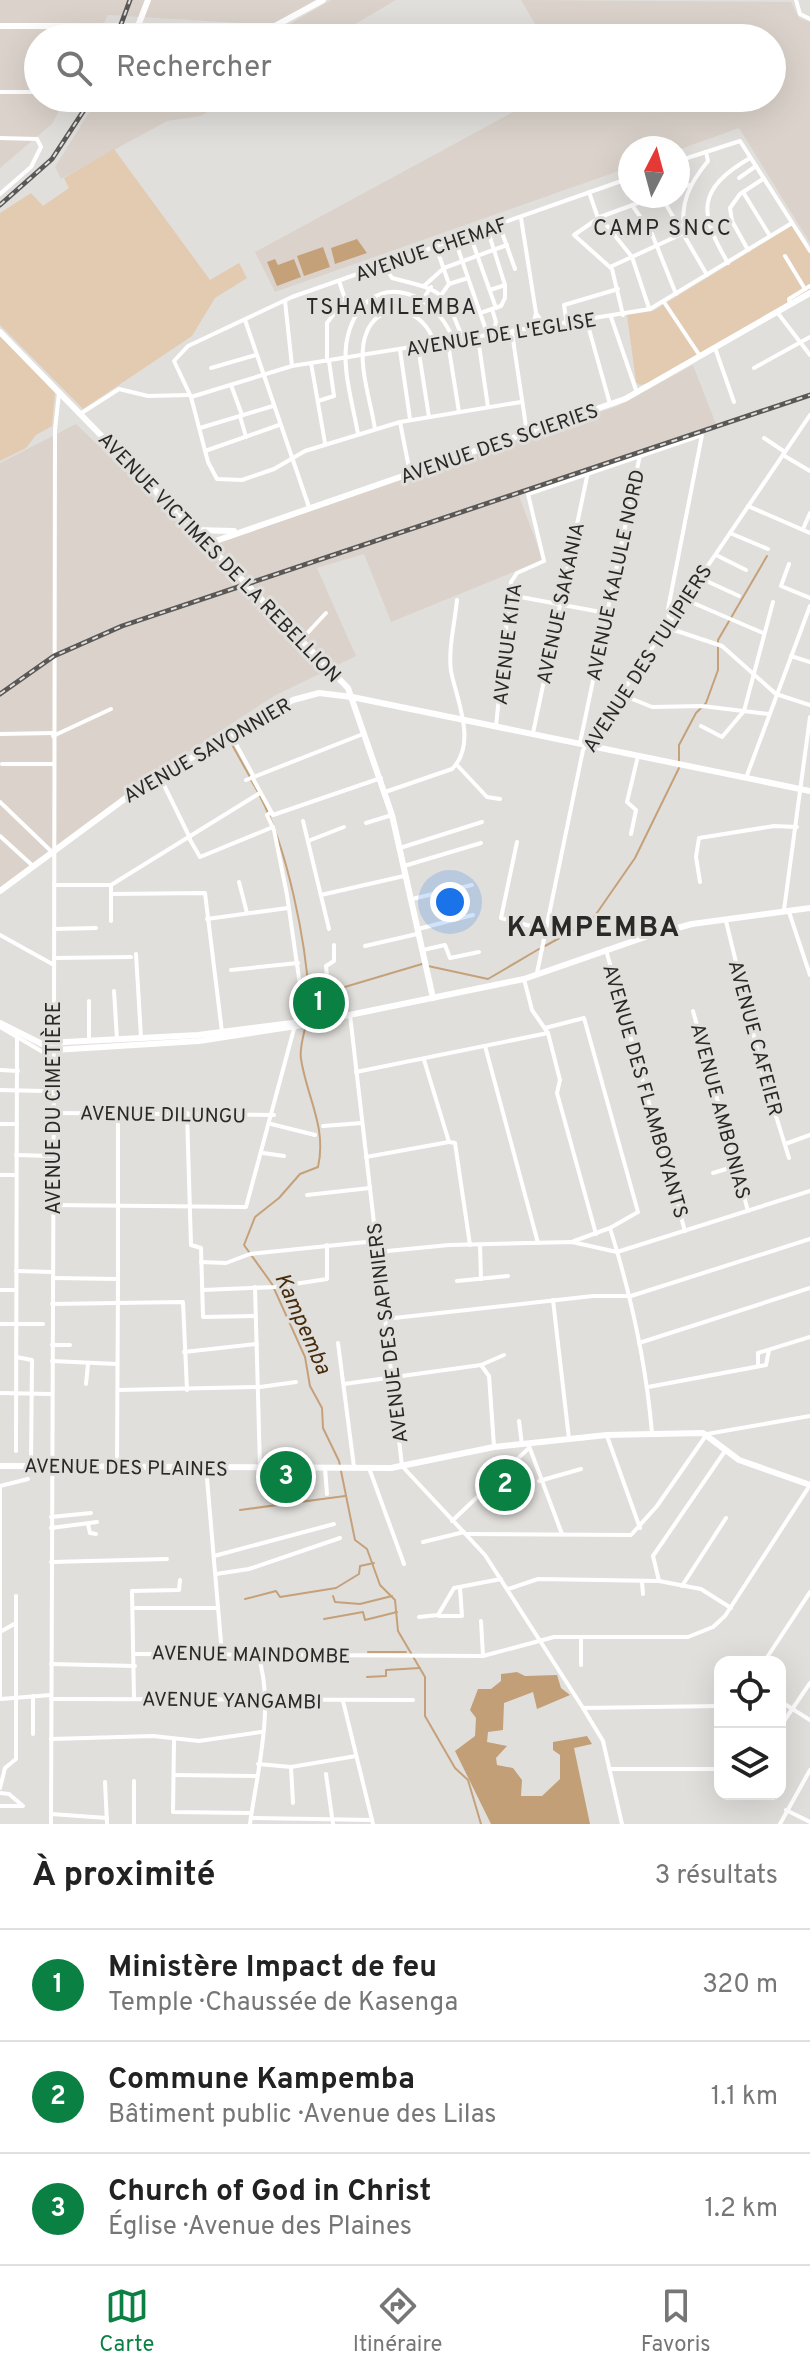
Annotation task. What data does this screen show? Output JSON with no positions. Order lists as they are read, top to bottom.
{
  "streets": {
    "street": [
      "AVENUE CHEMAF",
      "AVENUE DE L'EGLISE",
      "AVENUE DES SCIERIES",
      "AVENUE VICTIMES DE LA REBELLION",
      "AVENUE KALULE NORD",
      "AVENUE SAKANIA",
      "AVENUE KITA",
      "AVENUE DES TULIPIERS",
      "AVENUE SAVONNIER",
      "AVENUE CAFEIER",
      "AVENUE DES FLAMBOYANTS",
      "AVENUE DU CIMETIÈRE",
      "AVENUE AMBONIAS",
      "AVENUE DILUNGU",
      "AVENUE DES SAPINIERS",
      "AVENUE DES PLAINES",
      "AVENUE MAINDOMBE",
      "AVENUE YANGAMBI"
    ]
  },
  "crossings": [
    ["AVENUE CHEMAF", "AVENUE DE L'EGLISE"],
    ["AVENUE DE L'EGLISE", "AVENUE VICTIMES DE LA REBELLION"],
    ["AVENUE DES SCIERIES", "AVENUE VICTIMES DE LA REBELLION"],
    ["AVENUE VICTIMES DE LA REBELLION", "AVENUE SAVONNIER"],
    ["AVENUE VICTIMES DE LA REBELLION", "AVENUE DU CIMETIÈRE"],
    ["AVENUE KALULE NORD", "AVENUE DES TULIPIERS"],
    ["AVENUE KALULE NORD", "AVENUE SAVONNIER"],
    ["AVENUE SAKANIA", "AVENUE KITA"],
    ["AVENUE SAKANIA", "AVENUE SAVONNIER"],
    ["AVENUE KITA", "AVENUE SAVONNIER"],
    ["AVENUE DES TULIPIERS", "AVENUE SAVONNIER"],
    ["AVENUE SAVONNIER", "AVENUE DU CIMETIÈRE"],
    ["AVENUE DU CIMETIÈRE", "AVENUE DILUNGU"],
    ["AVENUE DU CIMETIÈRE", "AVENUE DES PLAINES"],
    ["AVENUE DU CIMETIÈRE", "AVENUE YANGAMBI"],
    ["AVENUE DES SAPINIERS", "AVENUE DES PLAINES"],
    ["AVENUE DES SAPINIERS", "AVENUE MAINDOMBE"],
    ["AVENUE MAINDOMBE", "AVENUE YANGAMBI"]
  ],
  "districts": ["CAMP SNCC", "TSHAMILEMBA", "KAMPEMBA"],
  "water": ["Kampemba"],
  "north": "top",
  "page": {
    "search": "Rechercher",
    "pins": ["1", "3", "2"],
    "heading": ["À proximité", "3 résultats"],
    "list": [
      {
        "mark": "1",
        "name": "Ministère Impact de feu",
        "note": "Temple · Chaussée de Kasenga",
        "value": "320 m"
      },
      {
        "mark": "2",
        "name": "Commune Kampemba",
        "note": "Bâtiment public · Avenue des Lilas",
        "value": "1.1 km"
      },
      {
        "mark": "3",
        "name": "Church of God in Christ",
        "note": "Église · Avenue des Plaines",
        "value": "1.2 km"
      }
    ],
    "nav": ["Carte", "Itinéraire", "Favoris"]
  }
}
